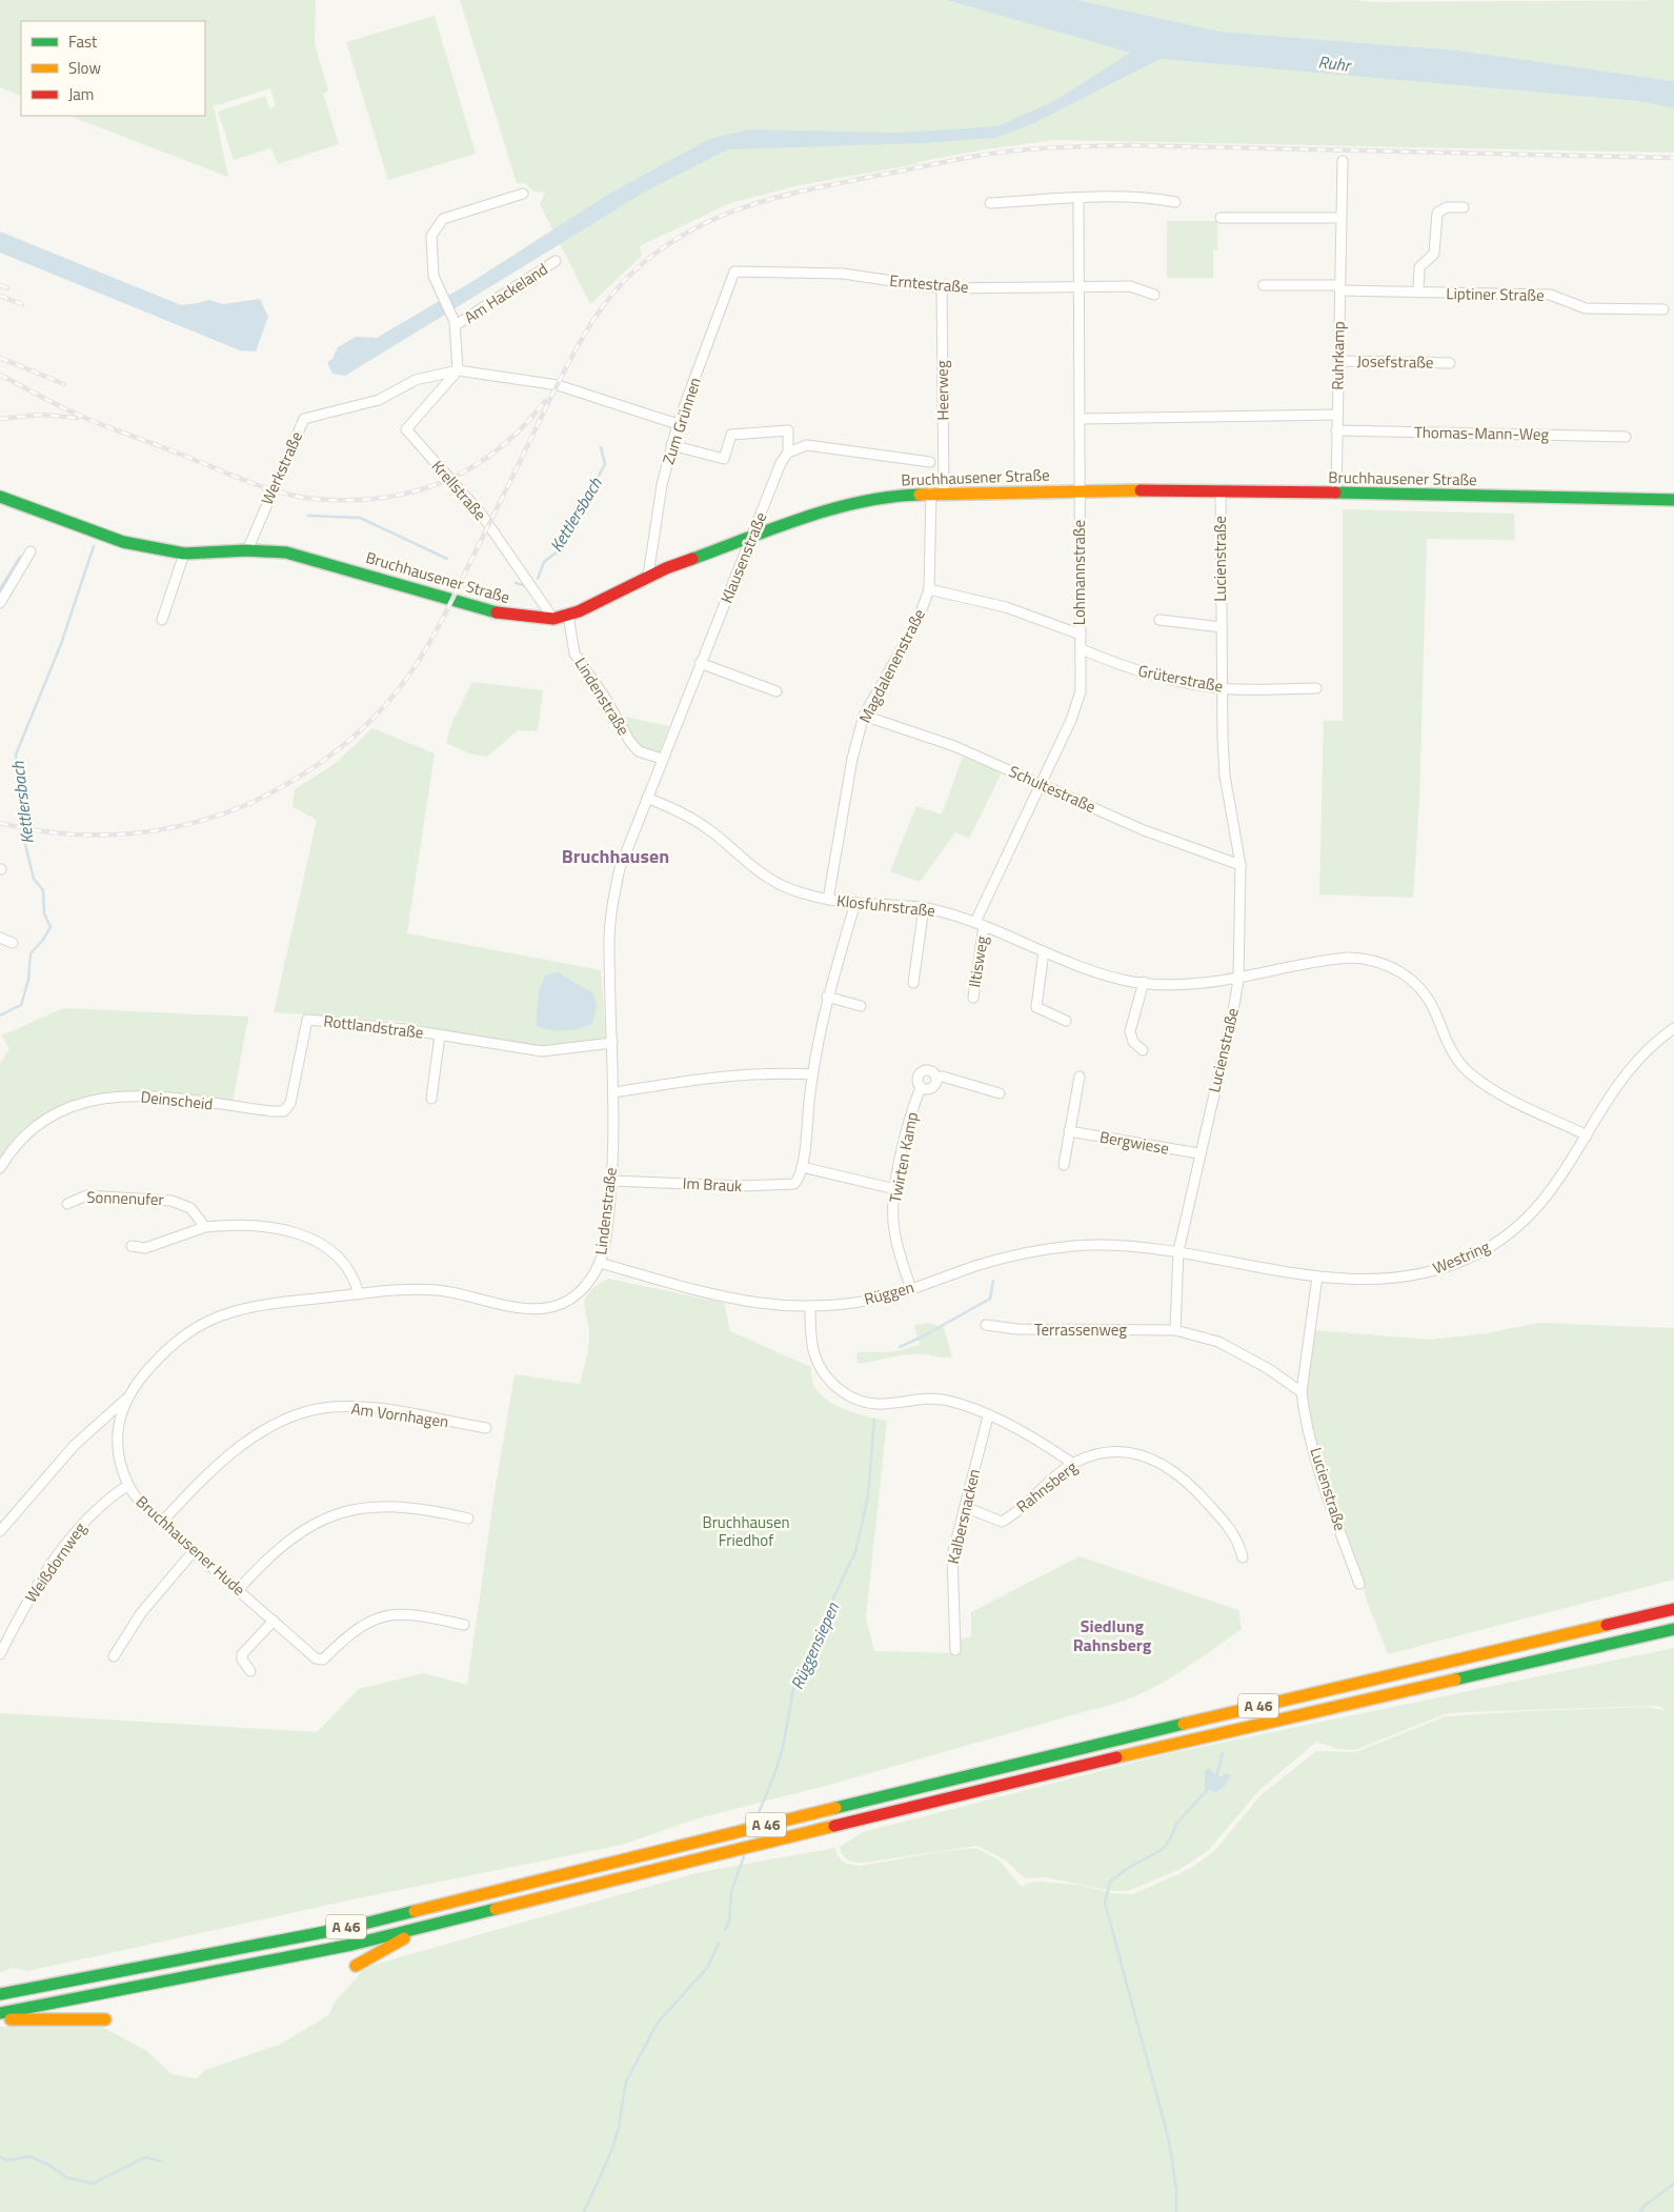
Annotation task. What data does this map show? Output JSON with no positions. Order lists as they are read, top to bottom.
{
  "streets": {
    "main road": ["Bruchhausener Straße", "A 46"],
    "street": [
      "Erntestraße",
      "Am Hackeland",
      "Liptiner Straße",
      "Ruhrkamp",
      "Josefstraße",
      "Heerweg",
      "Zum Grünnen",
      "Thomas-Mann-Weg",
      "Werkstraße",
      "Krellstraße",
      "Klausenstraße",
      "Lucienstraße",
      "Lohmannstraße",
      "Magdalenenstraße",
      "Grüterstraße",
      "Lindenstraße",
      "Schultestraße",
      "Klosfuhrstraße",
      "Iltisweg",
      "Rottlandstraße",
      "Deinscheid",
      "Bergwiese",
      "Twirten Kamp",
      "Im Brauk",
      "Sonnenufer",
      "Westring",
      "Rüggen",
      "Terrassenweg",
      "Am Vornhagen",
      "Rahnsberg",
      "Kalbersnacken",
      "Bruchhausener Hude",
      "Weißdornweg"
    ]
  },
  "crossings": [
    ["Erntestraße", "Heerweg"],
    ["Erntestraße", "Zum Grünnen"],
    ["Erntestraße", "Lohmannstraße"],
    ["Am Hackeland", "Werkstraße"],
    ["Am Hackeland", "Krellstraße"],
    ["Liptiner Straße", "Ruhrkamp"],
    ["Ruhrkamp", "Josefstraße"],
    ["Ruhrkamp", "Thomas-Mann-Weg"],
    ["Ruhrkamp", "Bruchhausener Straße"],
    ["Heerweg", "Bruchhausener Straße"],
    ["Zum Grünnen", "Bruchhausener Straße"],
    ["Werkstraße", "Bruchhausener Straße"],
    ["Werkstraße", "Krellstraße"],
    ["Bruchhausener Straße", "Krellstraße"],
    ["Bruchhausener Straße", "Klausenstraße"],
    ["Bruchhausener Straße", "Lucienstraße"],
    ["Bruchhausener Straße", "Lohmannstraße"],
    ["Bruchhausener Straße", "Magdalenenstraße"],
    ["Bruchhausener Straße", "Lindenstraße"],
    ["Klausenstraße", "Lindenstraße"],
    ["Klausenstraße", "Klosfuhrstraße"],
    ["Lucienstraße", "Grüterstraße"],
    ["Lucienstraße", "Schultestraße"],
    ["Lucienstraße", "Klosfuhrstraße"],
    ["Lucienstraße", "Bergwiese"],
    ["Lucienstraße", "Westring"],
    ["Lucienstraße", "Rüggen"],
    ["Lucienstraße", "Terrassenweg"],
    ["Lohmannstraße", "Grüterstraße"],
    ["Lohmannstraße", "Schultestraße"],
    ["Lohmannstraße", "Klosfuhrstraße"],
    ["Lohmannstraße", "Iltisweg"],
    ["Magdalenenstraße", "Schultestraße"],
    ["Magdalenenstraße", "Klosfuhrstraße"],
    ["Lindenstraße", "Klosfuhrstraße"],
    ["Lindenstraße", "Rottlandstraße"],
    ["Lindenstraße", "Im Brauk"],
    ["Lindenstraße", "Rüggen"],
    ["Lindenstraße", "Bruchhausener Hude"],
    ["Klosfuhrstraße", "Iltisweg"],
    ["Klosfuhrstraße", "Westring"],
    ["Rottlandstraße", "Deinscheid"],
    ["Twirten Kamp", "Rüggen"],
    ["Westring", "Rüggen"],
    ["Am Vornhagen", "Bruchhausener Hude"],
    ["Rahnsberg", "Kalbersnacken"],
    ["Bruchhausener Hude", "Weißdornweg"]
  ],
  "districts": ["Bruchhausen", "Siedlung Rahnsberg"],
  "water": ["Ruhr", "Kettlersbach", "Rüggensiepen"],
  "parks": ["Bruchhausen Friedhof"],
  "legend": ["Fast", "Slow", "Jam"]
}
